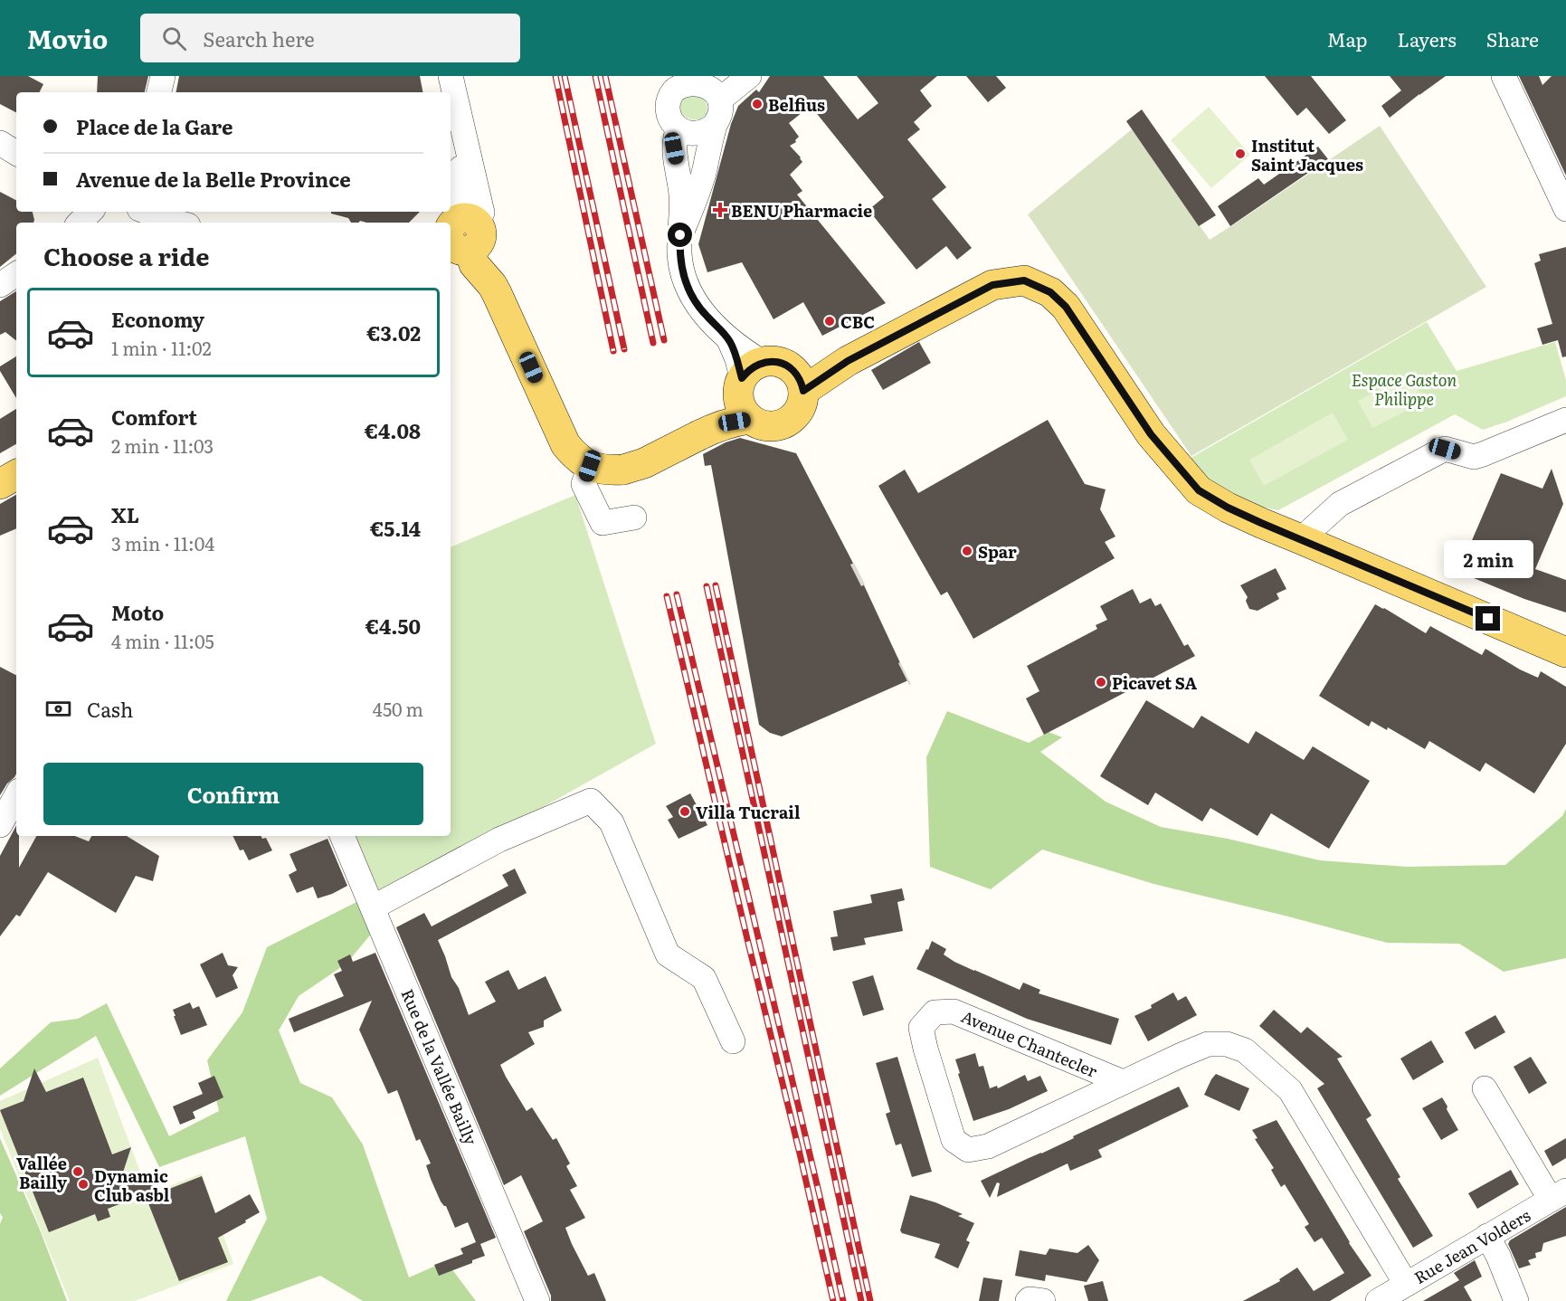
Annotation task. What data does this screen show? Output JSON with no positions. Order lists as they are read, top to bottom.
{
  "streets": {
    "street": ["Avenue Chantecler", "Rue de la Vallée Bailly", "Rue Jean Volders"]
  },
  "crossings": [
    ["Avenue Chantecler", "Rue Jean Volders"]
  ],
  "parks": ["Espace Gaston Philippe"],
  "places": {
    "other": [
      "Belfius",
      "Institut Saint Jacques",
      "CBC",
      "Spar",
      "Picavet SA",
      "Villa Tucrail",
      "Vallée Bailly",
      "Dynamic Club asbl"
    ],
    "health": ["BENU Pharmacie"]
  },
  "page": {
    "header": "Movio",
    "search": "Search here",
    "nav": ["Map", "Layers", "Share"],
    "banner": ["Place de la Gare", "Avenue de la Belle Province"],
    "heading": "Choose a ride",
    "list": [
      {
        "name": "Economy",
        "note": "1 min · 11:02",
        "value": "€3.02"
      },
      {
        "name": "Comfort",
        "note": "2 min · 11:03",
        "value": "€4.08"
      },
      {
        "name": "XL",
        "note": "3 min · 11:04",
        "value": "€5.14"
      },
      {
        "name": "Moto",
        "note": "4 min · 11:05",
        "value": "€4.50"
      }
    ],
    "bubble": "2 min",
    "pay": ["Cash", "450 m"],
    "buttons": "Confirm"
  }
}
